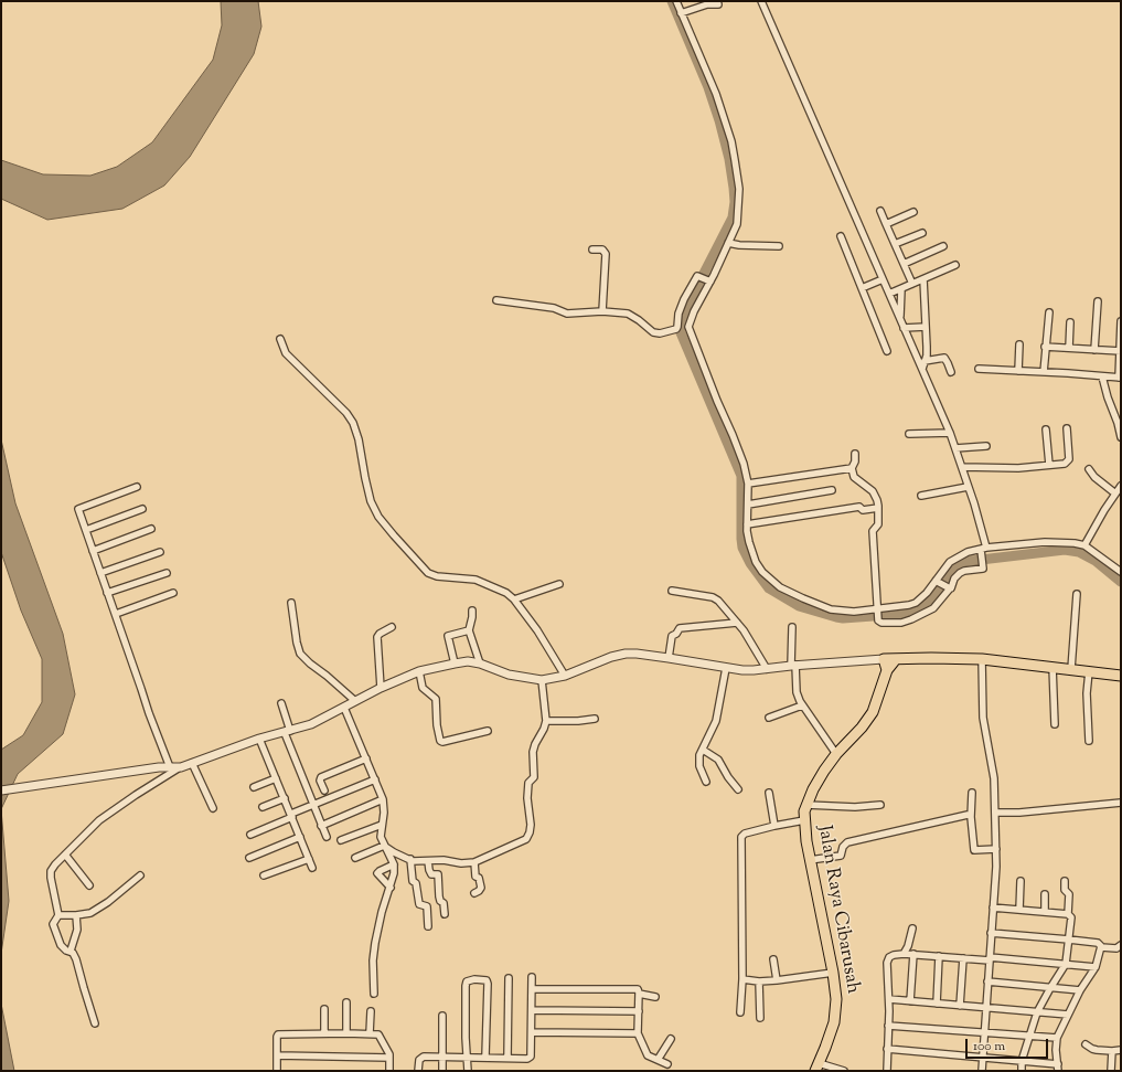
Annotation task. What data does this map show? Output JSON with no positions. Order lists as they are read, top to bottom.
{
  "streets": {
    "main road": ["Jalan Raya Cibarusah"]
  },
  "scale_bar": "100 m"
}
